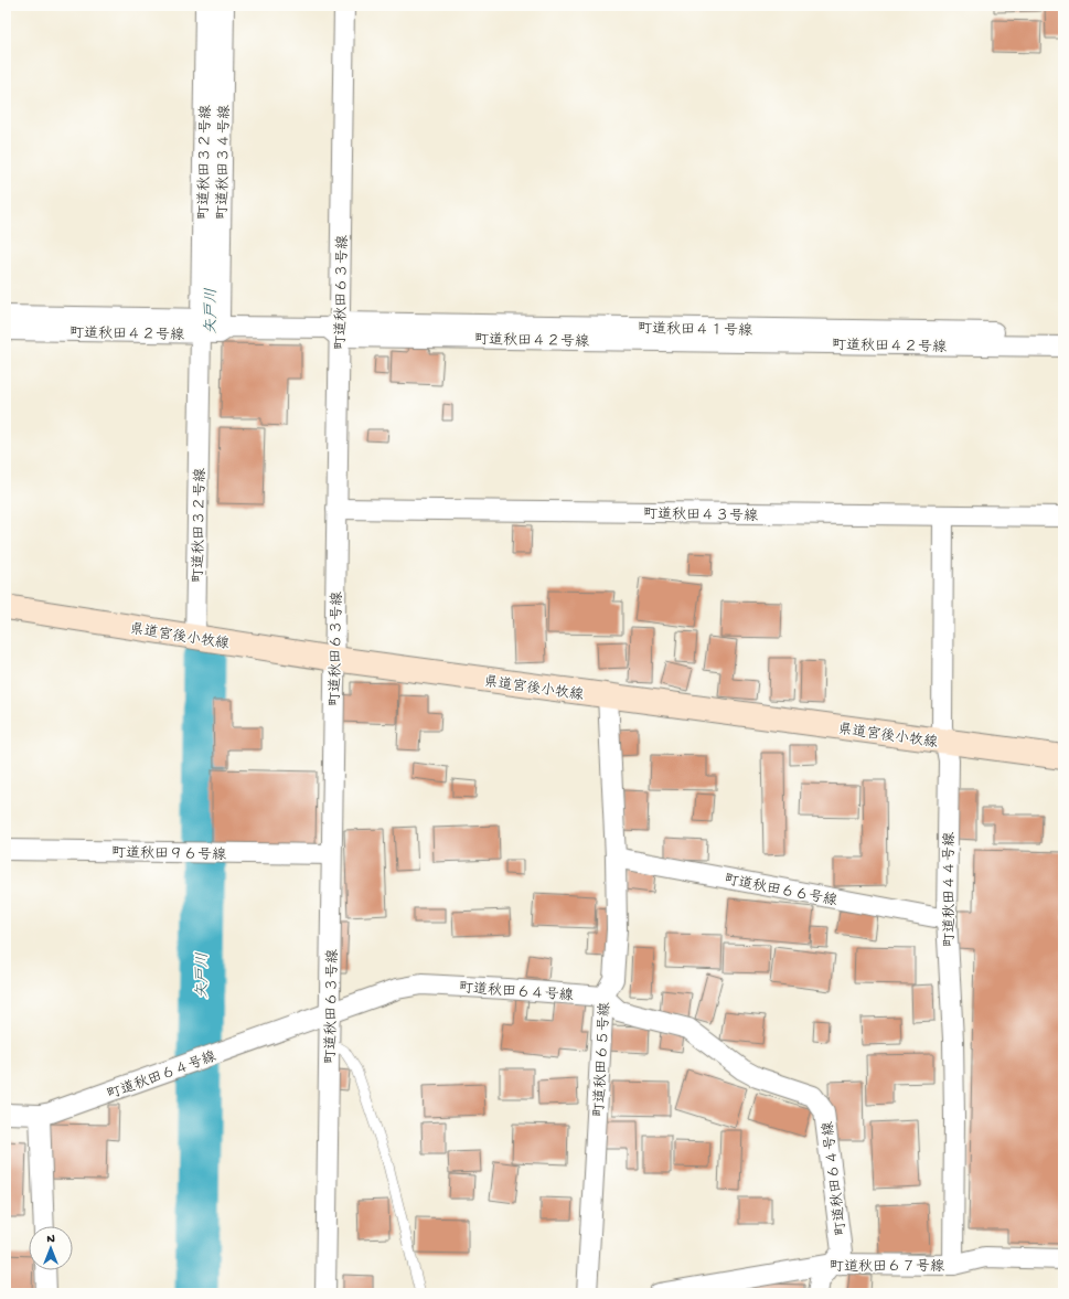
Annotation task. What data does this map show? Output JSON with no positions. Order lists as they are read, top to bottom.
{
  "streets": {
    "main road": ["県道宮後小牧線"],
    "street": [
      "町道秋田３２号線",
      "町道秋田３４号線",
      "町道秋田６３号線",
      "町道秋田４１号線",
      "町道秋田４２号線",
      "町道秋田４３号線",
      "町道秋田９６号線",
      "町道秋田６６号線",
      "町道秋田４４号線",
      "町道秋田６４号線",
      "町道秋田６５号線",
      "町道秋田６７号線"
    ]
  },
  "crossings": [
    ["町道秋田３２号線", "町道秋田３４号線"],
    ["町道秋田３２号線", "町道秋田４２号線"],
    ["町道秋田３２号線", "県道宮後小牧線"],
    ["町道秋田３４号線", "町道秋田４２号線"],
    ["町道秋田６３号線", "町道秋田４１号線"],
    ["町道秋田６３号線", "町道秋田４２号線"],
    ["町道秋田６３号線", "町道秋田４３号線"],
    ["町道秋田６３号線", "県道宮後小牧線"],
    ["町道秋田６３号線", "町道秋田９６号線"],
    ["町道秋田６３号線", "町道秋田６４号線"],
    ["町道秋田４１号線", "町道秋田４２号線"],
    ["町道秋田４３号線", "町道秋田４４号線"],
    ["県道宮後小牧線", "町道秋田４４号線"],
    ["県道宮後小牧線", "町道秋田６５号線"],
    ["町道秋田６６号線", "町道秋田４４号線"],
    ["町道秋田６６号線", "町道秋田６５号線"],
    ["町道秋田４４号線", "町道秋田６７号線"],
    ["町道秋田６４号線", "町道秋田６５号線"],
    ["町道秋田６４号線", "町道秋田６７号線"]
  ],
  "water": ["矢戸川"],
  "north": "top"
}
